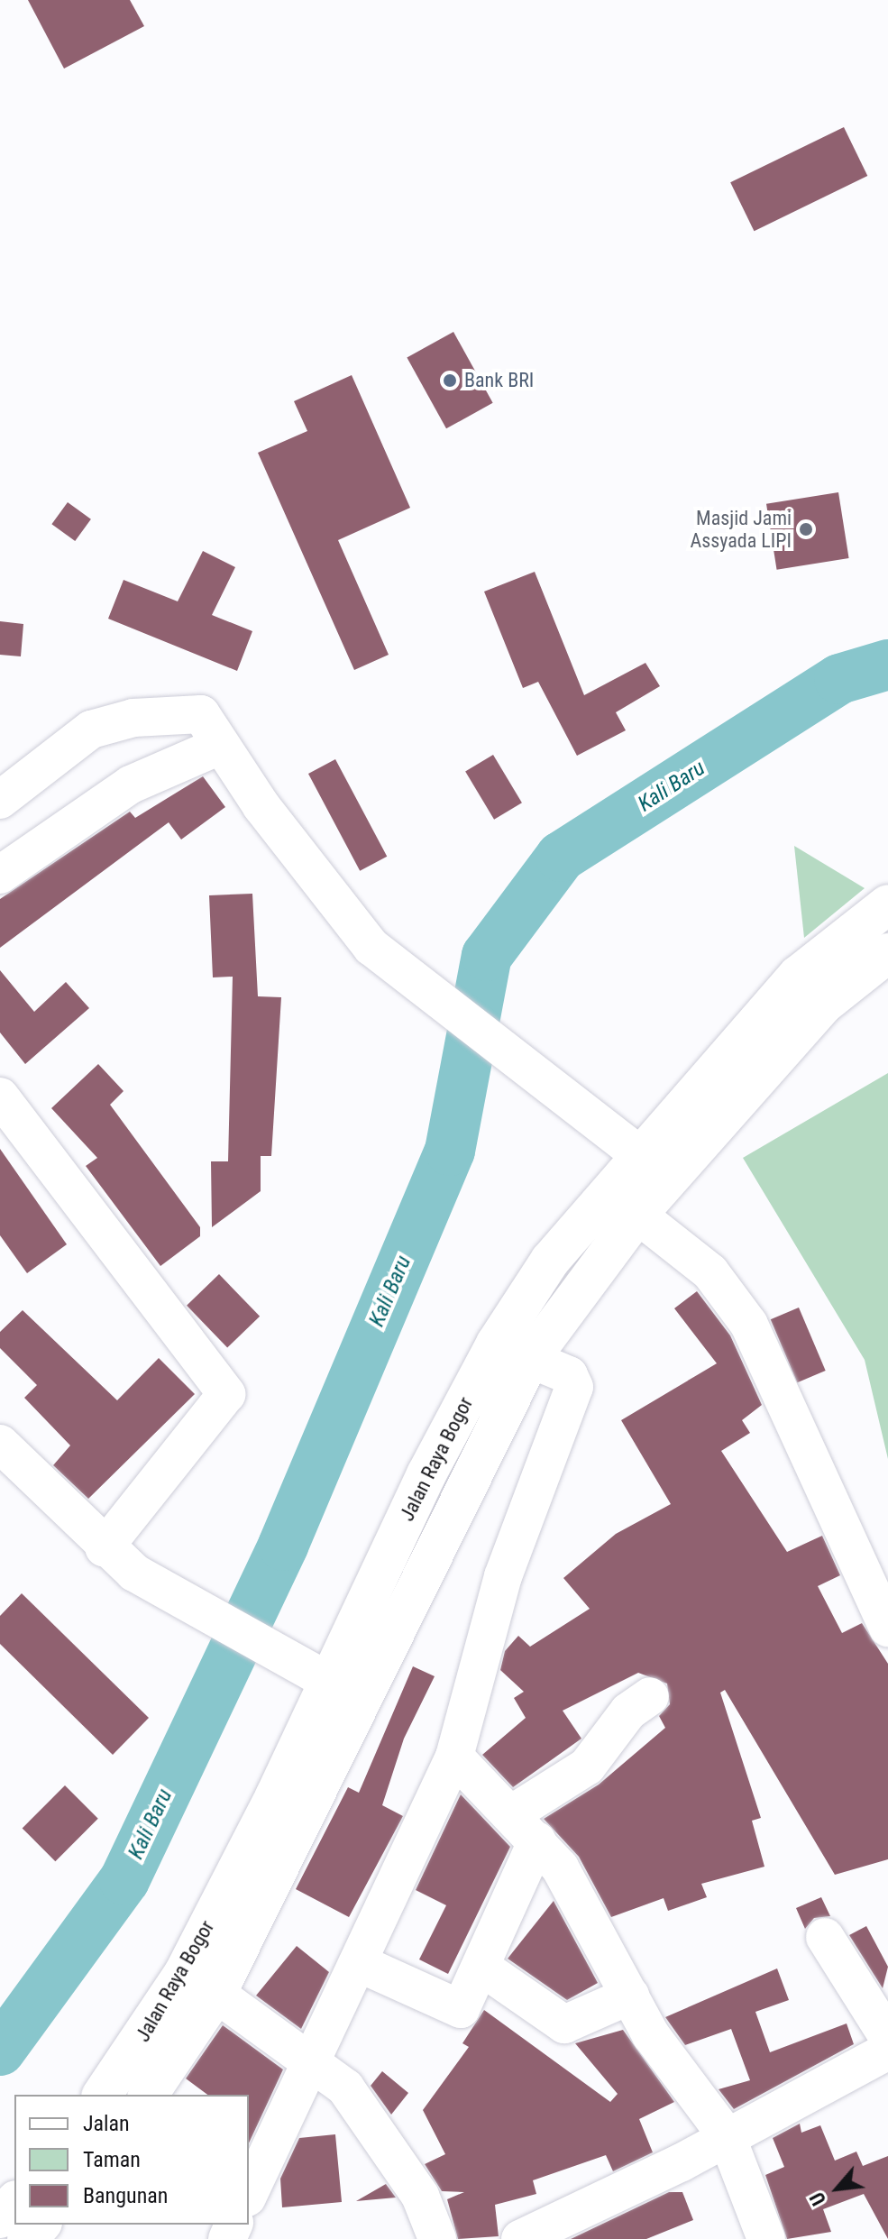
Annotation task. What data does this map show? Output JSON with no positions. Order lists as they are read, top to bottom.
{
  "streets": {
    "highway": ["Jalan Raya Bogor"]
  },
  "water": ["Kali Baru"],
  "places": ["Bank BRI", "Masjid Jami Assyada LIPI"],
  "legend": ["Jalan", "Taman", "Bangunan"],
  "north": "bottom left"
}
